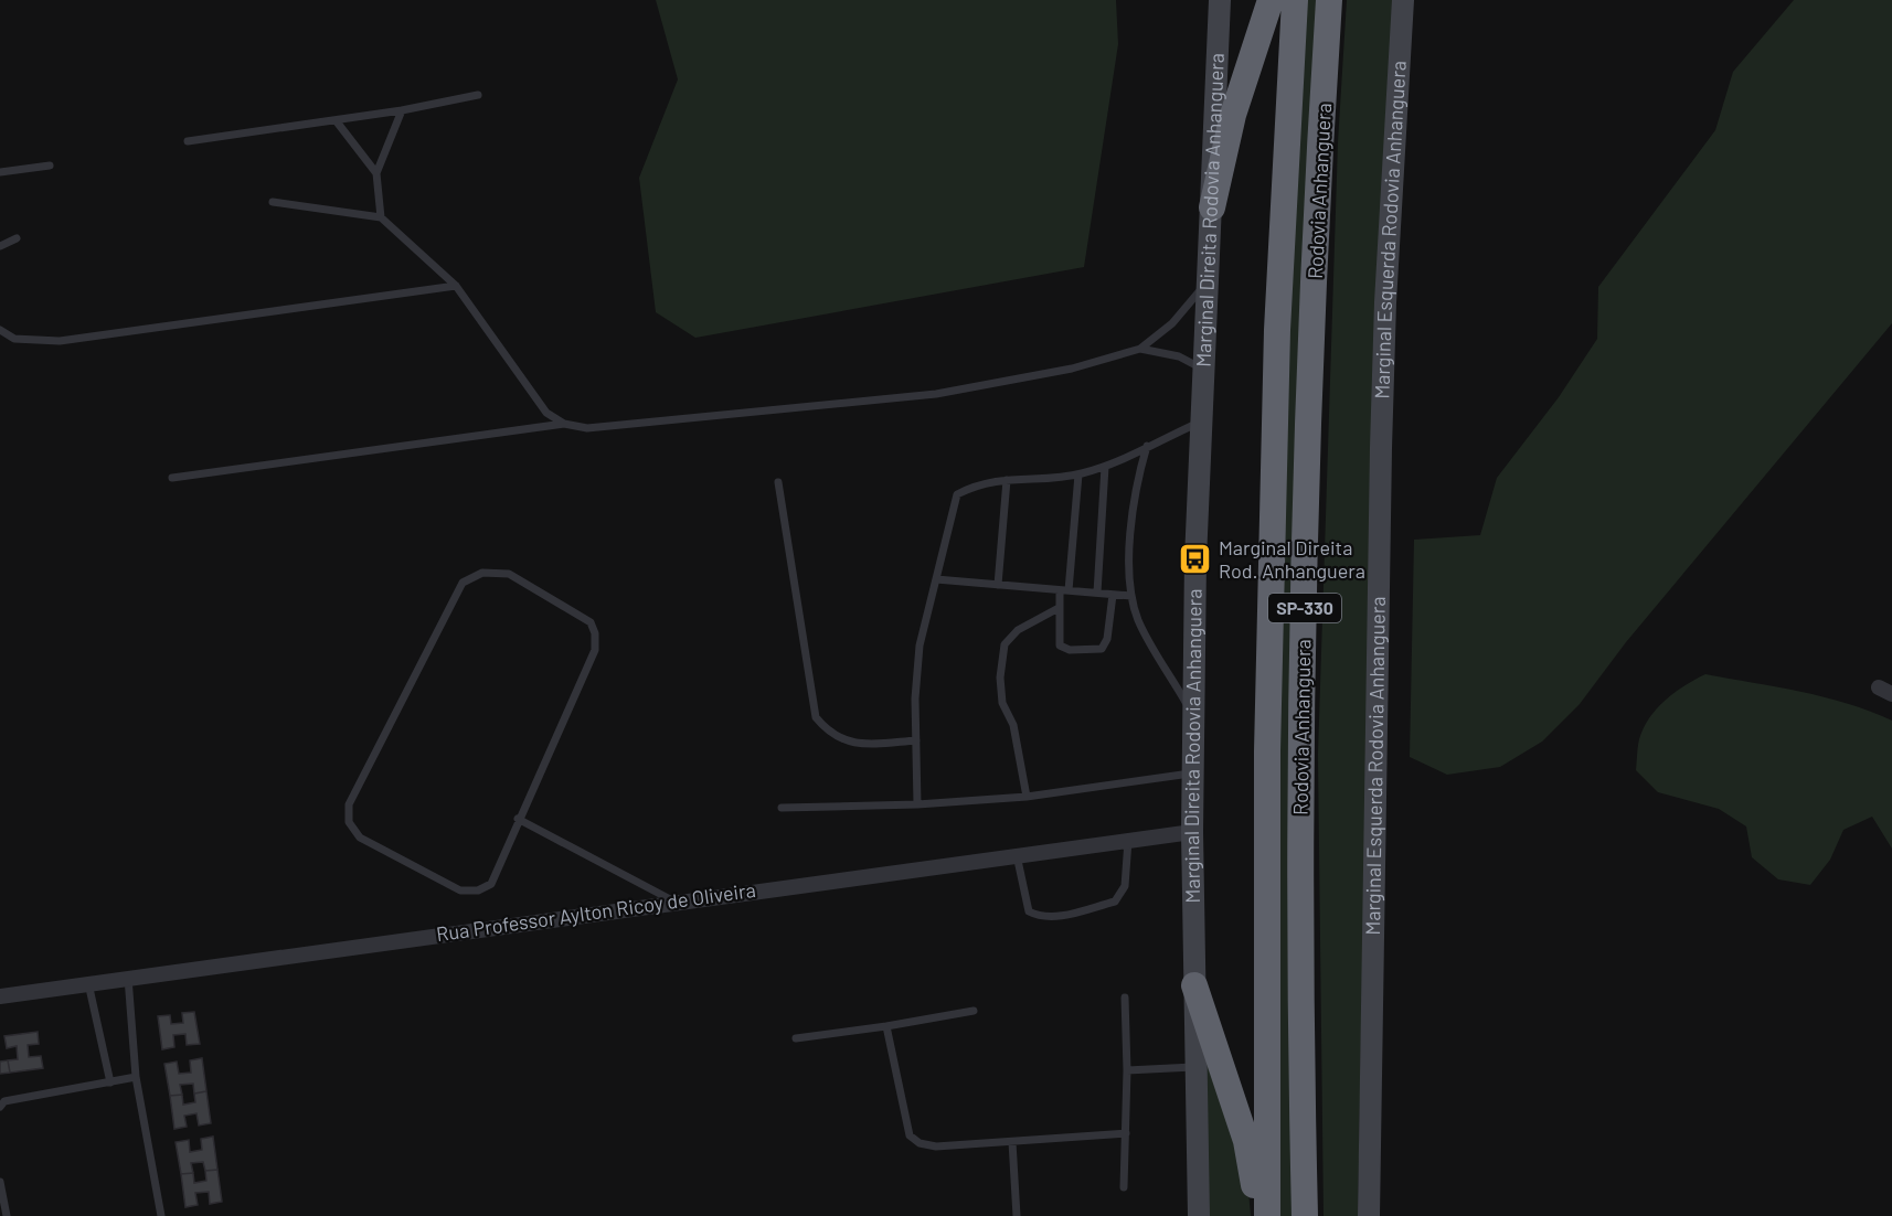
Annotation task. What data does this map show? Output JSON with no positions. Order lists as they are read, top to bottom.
{
  "streets": {
    "highway": ["Rodovia Anhanguera", "SP-330"],
    "street": ["Marginal Direita Rodovia Anhanguera", "Marginal Esquerda Rodovia Anhanguera", "Rua Professor Aylton Ricoy de Oliveira"]
  },
  "crossings": [
    ["Marginal Direita Rodovia Anhanguera", "Rua Professor Aylton Ricoy de Oliveira"]
  ],
  "places": {
    "bus stop": ["Marginal Direita Rod. Anhanguera"]
  }
}
